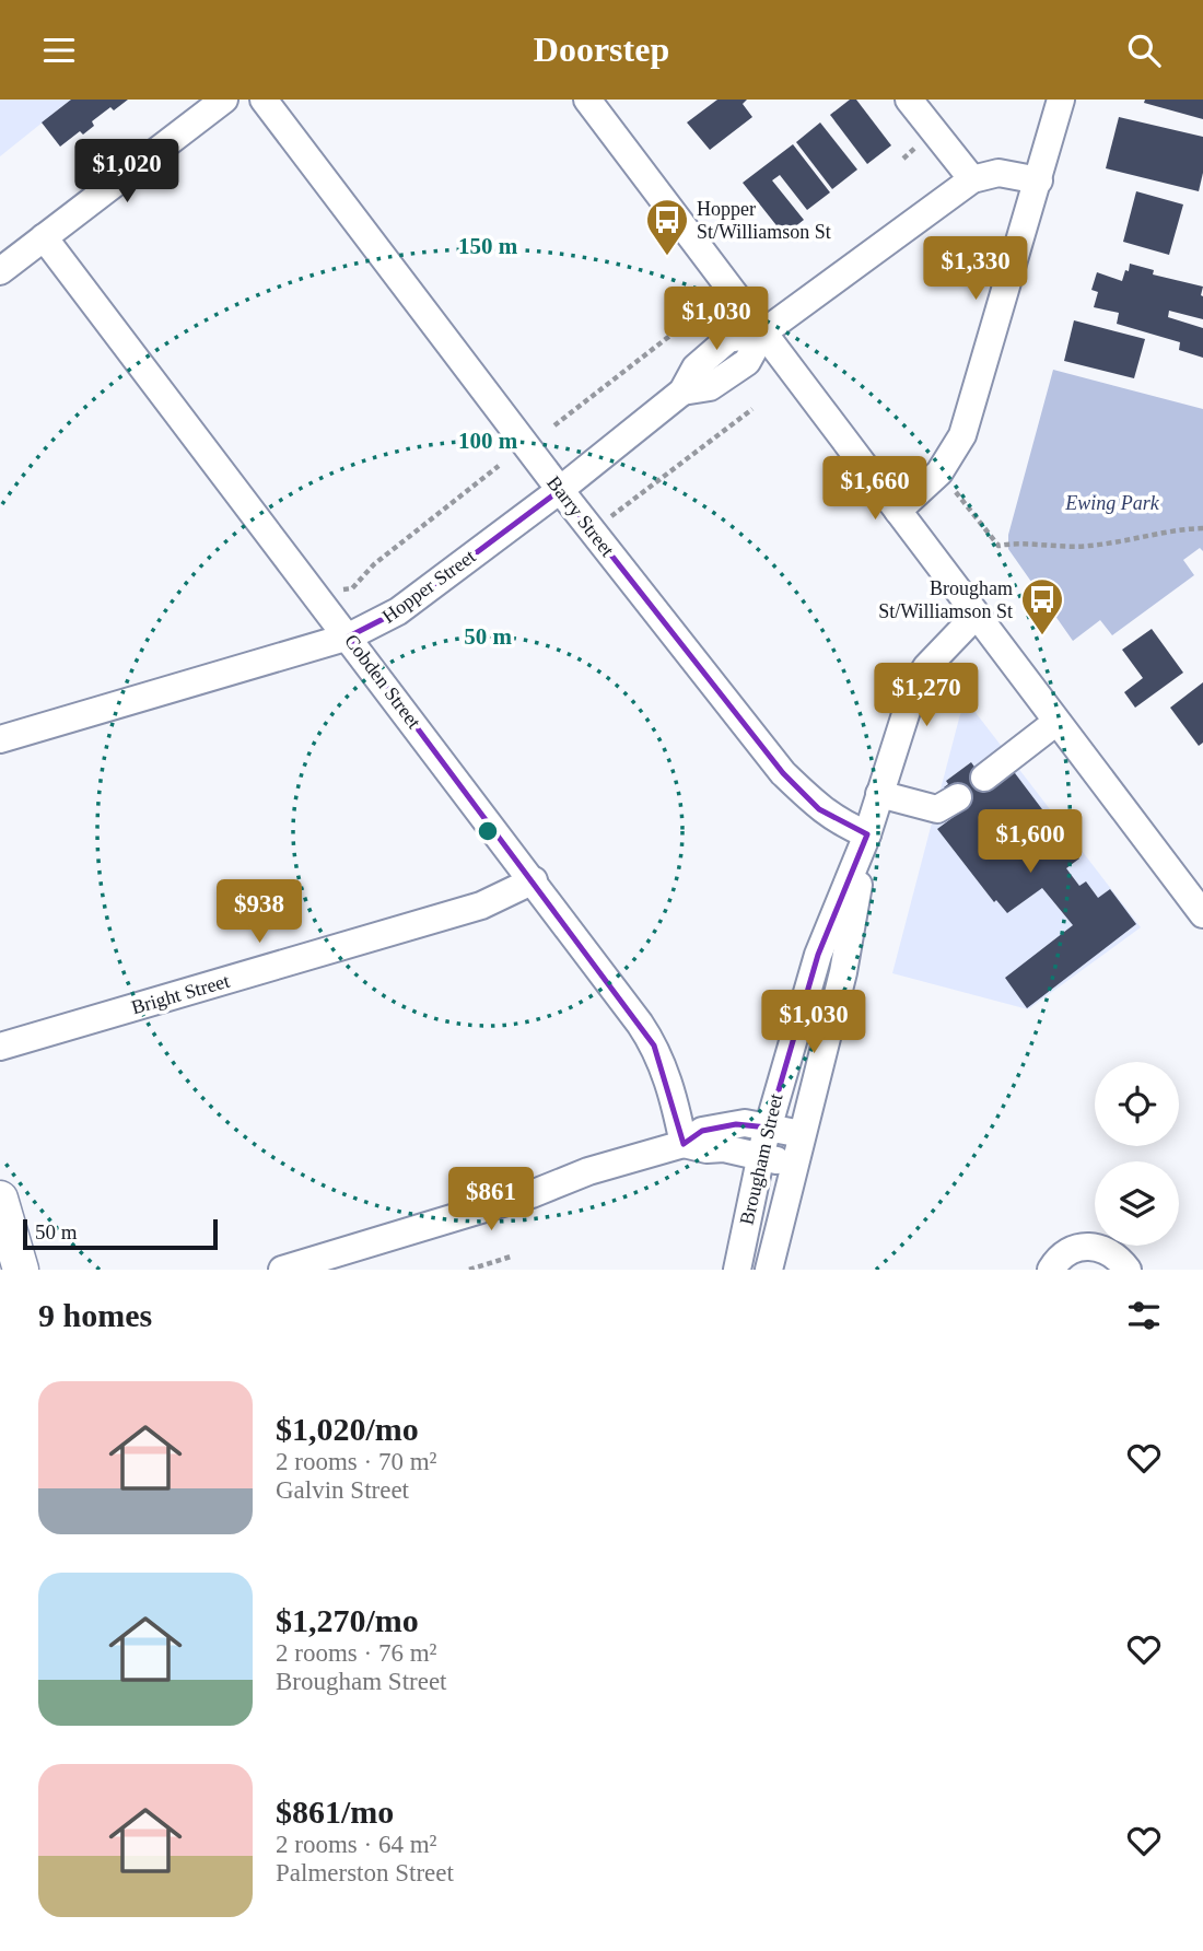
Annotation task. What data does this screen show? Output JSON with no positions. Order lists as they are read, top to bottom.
{
  "streets": {
    "street": [
      "Barry Street",
      "Hopper Street",
      "Cobden Street",
      "Bright Street",
      "Brougham Street"
    ]
  },
  "crossings": [
    ["Barry Street", "Hopper Street"],
    ["Barry Street", "Brougham Street"],
    ["Hopper Street", "Cobden Street"],
    ["Cobden Street", "Bright Street"]
  ],
  "parks": ["Ewing Park"],
  "places": {
    "bus stop": ["Hopper St/Williamson St", "Brougham St/Williamson St"]
  },
  "scale_bar": "50 m",
  "page": {
    "header": "Doorstep",
    "price": [
      "$1,020",
      "$1,330",
      "$1,030",
      "$1,660",
      "$1,270",
      "$1,600",
      "$938",
      "$1,030",
      "$861"
    ],
    "scale": "50 m",
    "heading": "9 homes",
    "list": [
      {
        "name": "$1,020/mo",
        "note": "2 rooms · 70 m² · Galvin Street"
      },
      {
        "name": "$1,270/mo",
        "note": "2 rooms · 76 m² · Brougham Street"
      },
      {
        "name": "$861/mo",
        "note": "2 rooms · 64 m² · Palmerston Street"
      }
    ]
  },
  "rings": ["150 m", "100 m", "50 m"]
}
